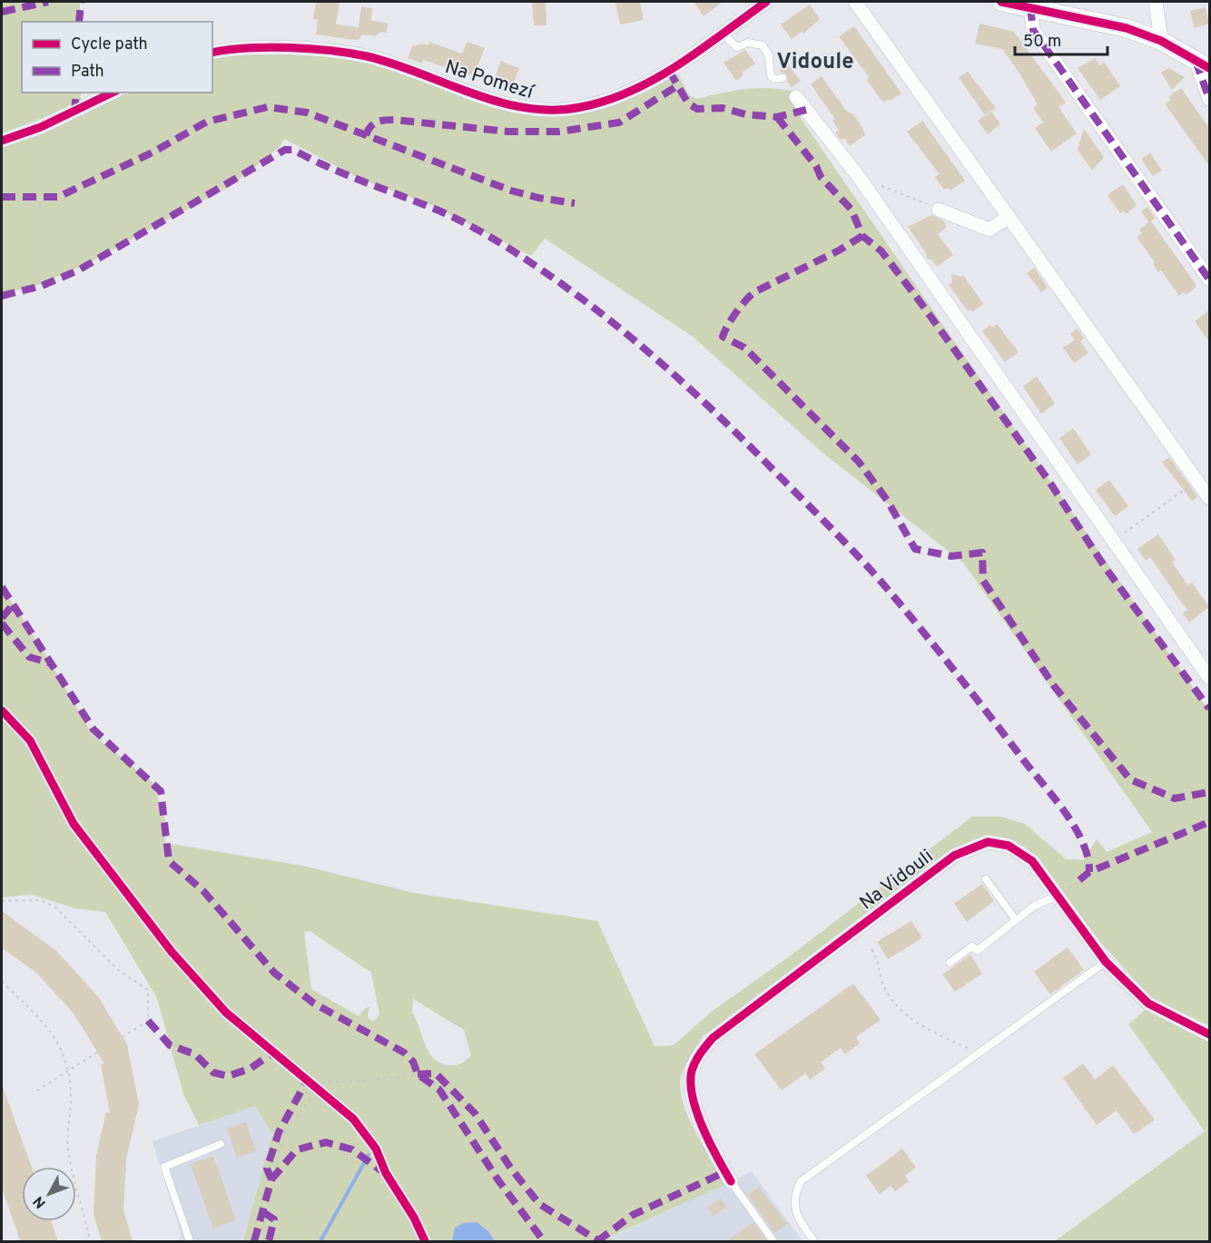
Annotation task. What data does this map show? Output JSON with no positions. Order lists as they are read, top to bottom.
{
  "streets": {
    "street": ["Na Pomezí", "Na Vidouli"]
  },
  "districts": ["Vidoule"],
  "legend": ["Cycle path", "Path"],
  "scale_bar": "50 m",
  "north": "bottom left"
}
